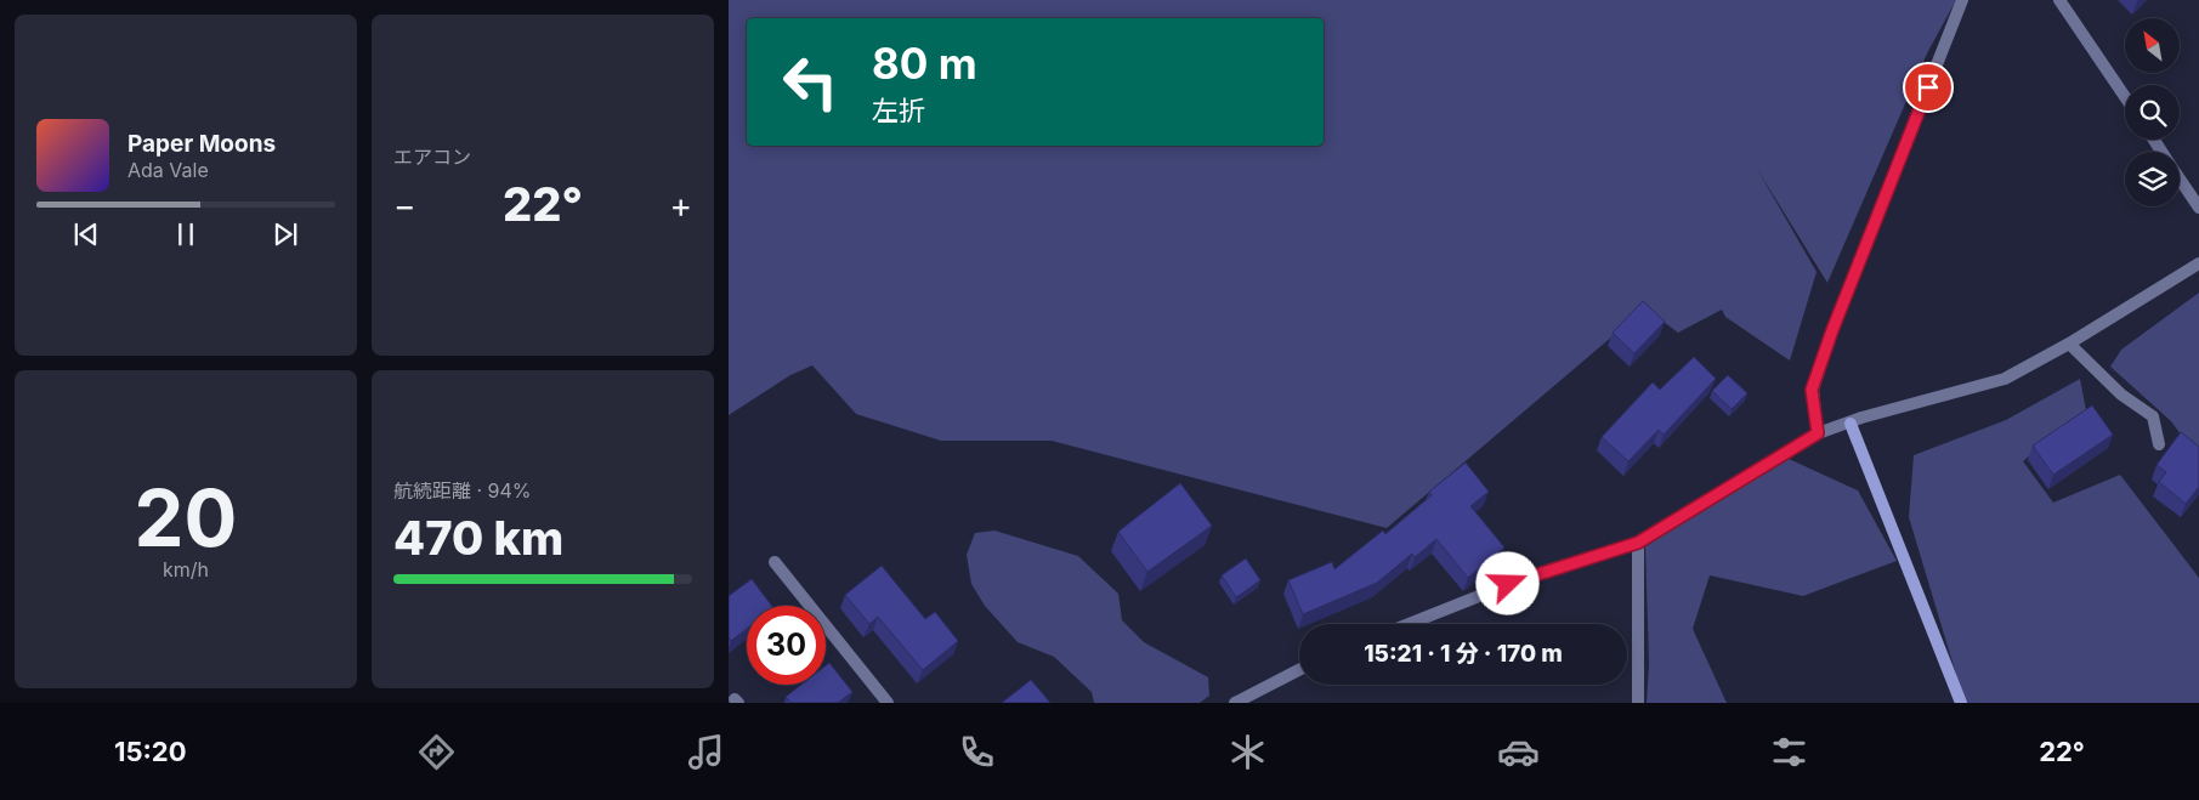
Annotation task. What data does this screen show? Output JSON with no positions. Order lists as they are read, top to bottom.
{
  "north": "top left",
  "page": {
    "tile": [
      "エアコン",
      ["20", "km/h"],
      ["航続距離 · 94%", "470 km"]
    ],
    "turn": ["80 m", "左折"],
    "song": ["Paper Moons", "Ada Vale"],
    "heat": ["−", "22°", "+"],
    "limit": "30",
    "trip": "15:21 · 1 分 · 170 m",
    "tabs": ["15:20", "22°"]
  }
}
